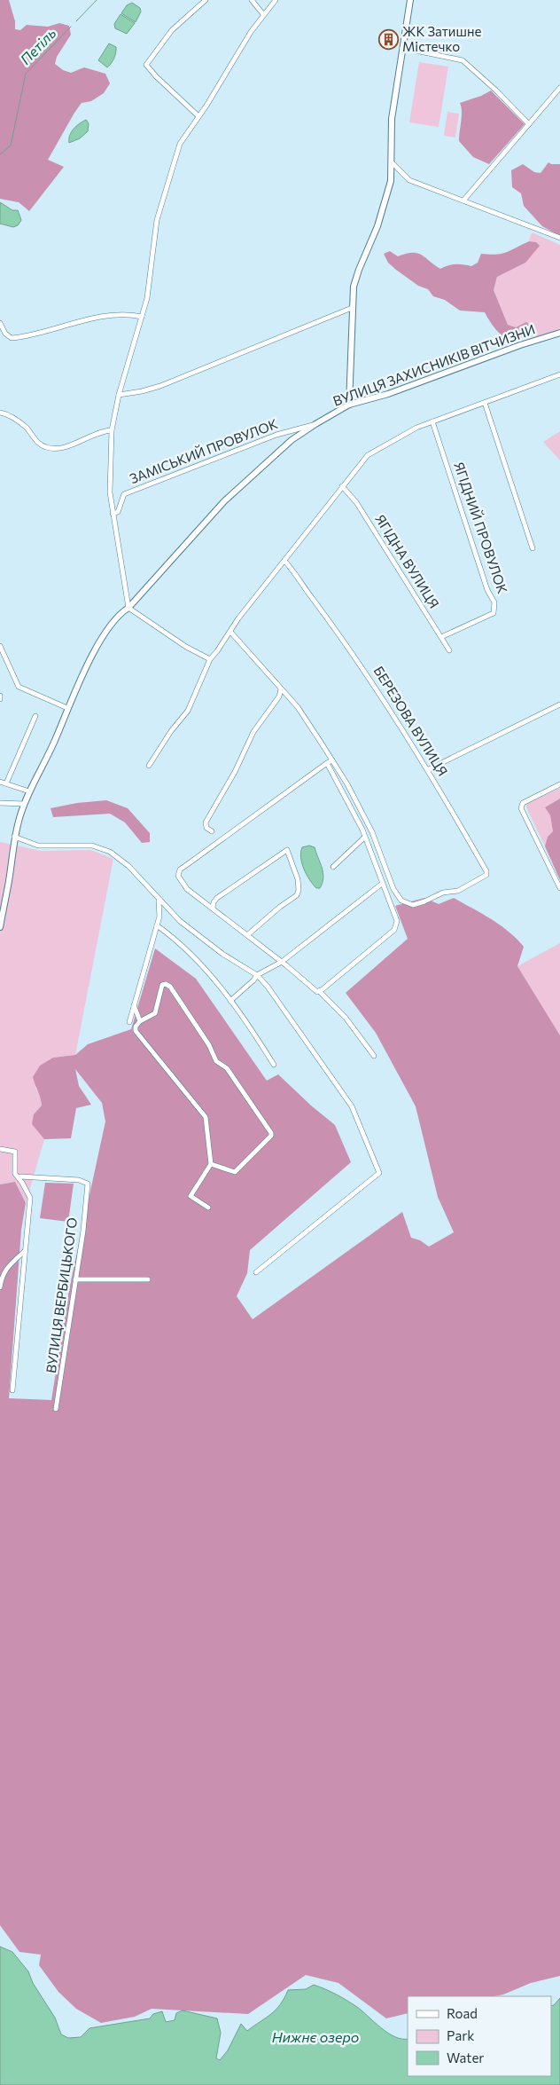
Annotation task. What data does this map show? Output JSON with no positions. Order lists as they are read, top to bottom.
{
  "streets": {
    "street": [
      "ВУЛИЦЯ ЗАХИСНИКІВ ВІТЧИЗНИ",
      "ЗАМІСЬКИЙ ПРОВУЛОК",
      "ЯГІДНИЙ ПРОВУЛОК",
      "ЯГІДНА ВУЛИЦЯ",
      "БЕРЕЗОВА ВУЛИЦЯ",
      "ВУЛИЦЯ ВЕРБИЦЬКОГО"
    ]
  },
  "crossings": [
    ["ВУЛИЦЯ ЗАХИСНИКІВ ВІТЧИЗНИ", "ЗАМІСЬКИЙ ПРОВУЛОК"],
    ["ЯГІДНИЙ ПРОВУЛОК", "ЯГІДНА ВУЛИЦЯ"]
  ],
  "water": ["Петіль", "Нижнє озеро"],
  "places": {
    "building": ["ЖК Затишне Містечко"]
  },
  "legend": ["Road", "Park", "Water"]
}
